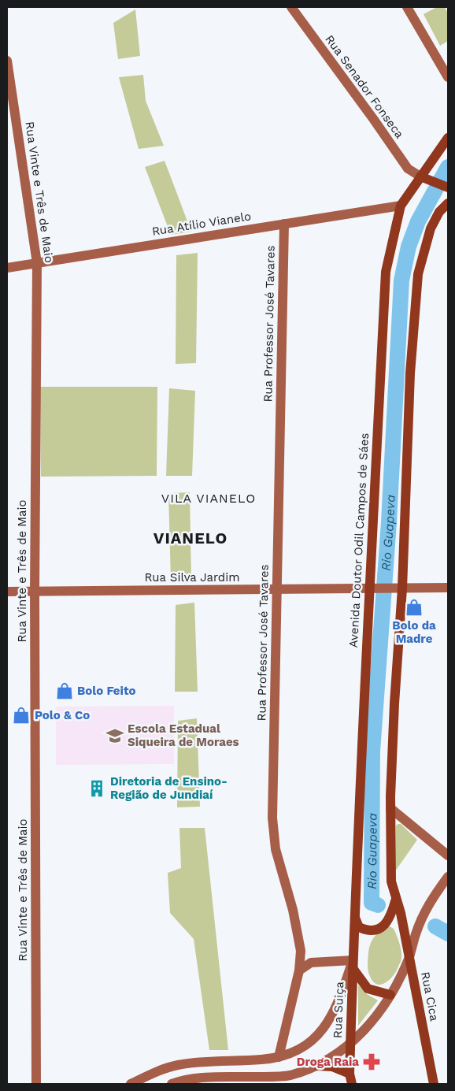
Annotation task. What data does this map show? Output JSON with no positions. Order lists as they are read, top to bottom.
{
  "streets": {
    "main road": ["Avenida Doutor Odil Campos de Sáes", "Rua Cica", "Rua Suiça"],
    "street": [
      "Rua Senador Fonseca",
      "Rua Vinte e Três de Maio",
      "Rua Atílio Vianelo",
      "Rua Professor José Tavares",
      "Rua Silva Jardim"
    ]
  },
  "crossings": [
    ["Rua Senador Fonseca", "Avenida Doutor Odil Campos de Sáes"],
    ["Rua Vinte e Três de Maio", "Rua Atílio Vianelo"],
    ["Rua Vinte e Três de Maio", "Rua Silva Jardim"],
    ["Rua Atílio Vianelo", "Rua Professor José Tavares"],
    ["Rua Atílio Vianelo", "Avenida Doutor Odil Campos de Sáes"],
    ["Rua Professor José Tavares", "Rua Silva Jardim"],
    ["Avenida Doutor Odil Campos de Sáes", "Rua Silva Jardim"],
    ["Avenida Doutor Odil Campos de Sáes", "Rua Suiça"]
  ],
  "districts": ["VILA VIANELO", "VIANELO"],
  "water": ["Rio Guapeva"],
  "places": {
    "shop": ["Bolo da Madre", "Bolo Feito", "Polo & Co"],
    "school or university": ["Escola Estadual Siqueira de Moraes"],
    "building": ["Diretoria de Ensino- Região de Jundiaí"],
    "pharmacy": ["Droga Raia"]
  }
}
